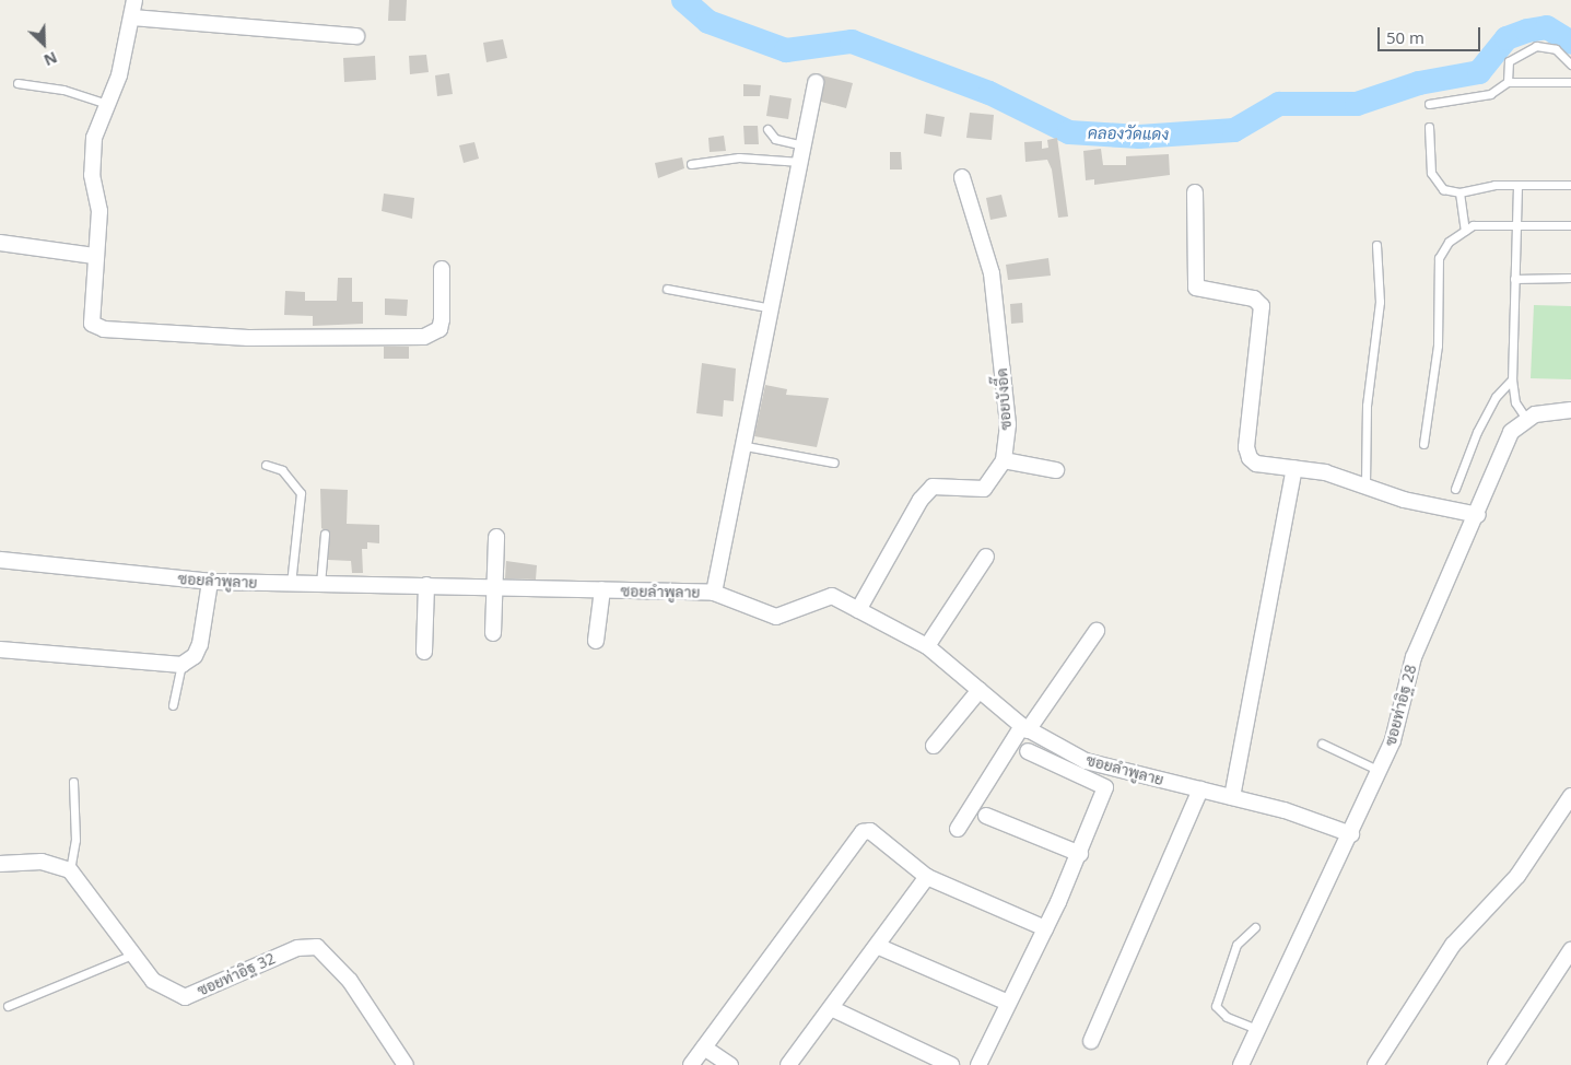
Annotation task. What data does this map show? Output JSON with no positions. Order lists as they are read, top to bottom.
{
  "streets": {
    "street": [
      "ซอยบังอี๊ด",
      "ซอยลำพูลาย",
      "ซอยท่าอิฐ 28",
      "ซอยท่าอิฐ 32"
    ]
  },
  "crossings": [
    ["ซอยบังอี๊ด", "ซอยลำพูลาย"],
    ["ซอยลำพูลาย", "ซอยท่าอิฐ 28"]
  ],
  "water": ["คลองวัดแดง"],
  "scale_bar": "50 m",
  "north": "bottom right"
}
